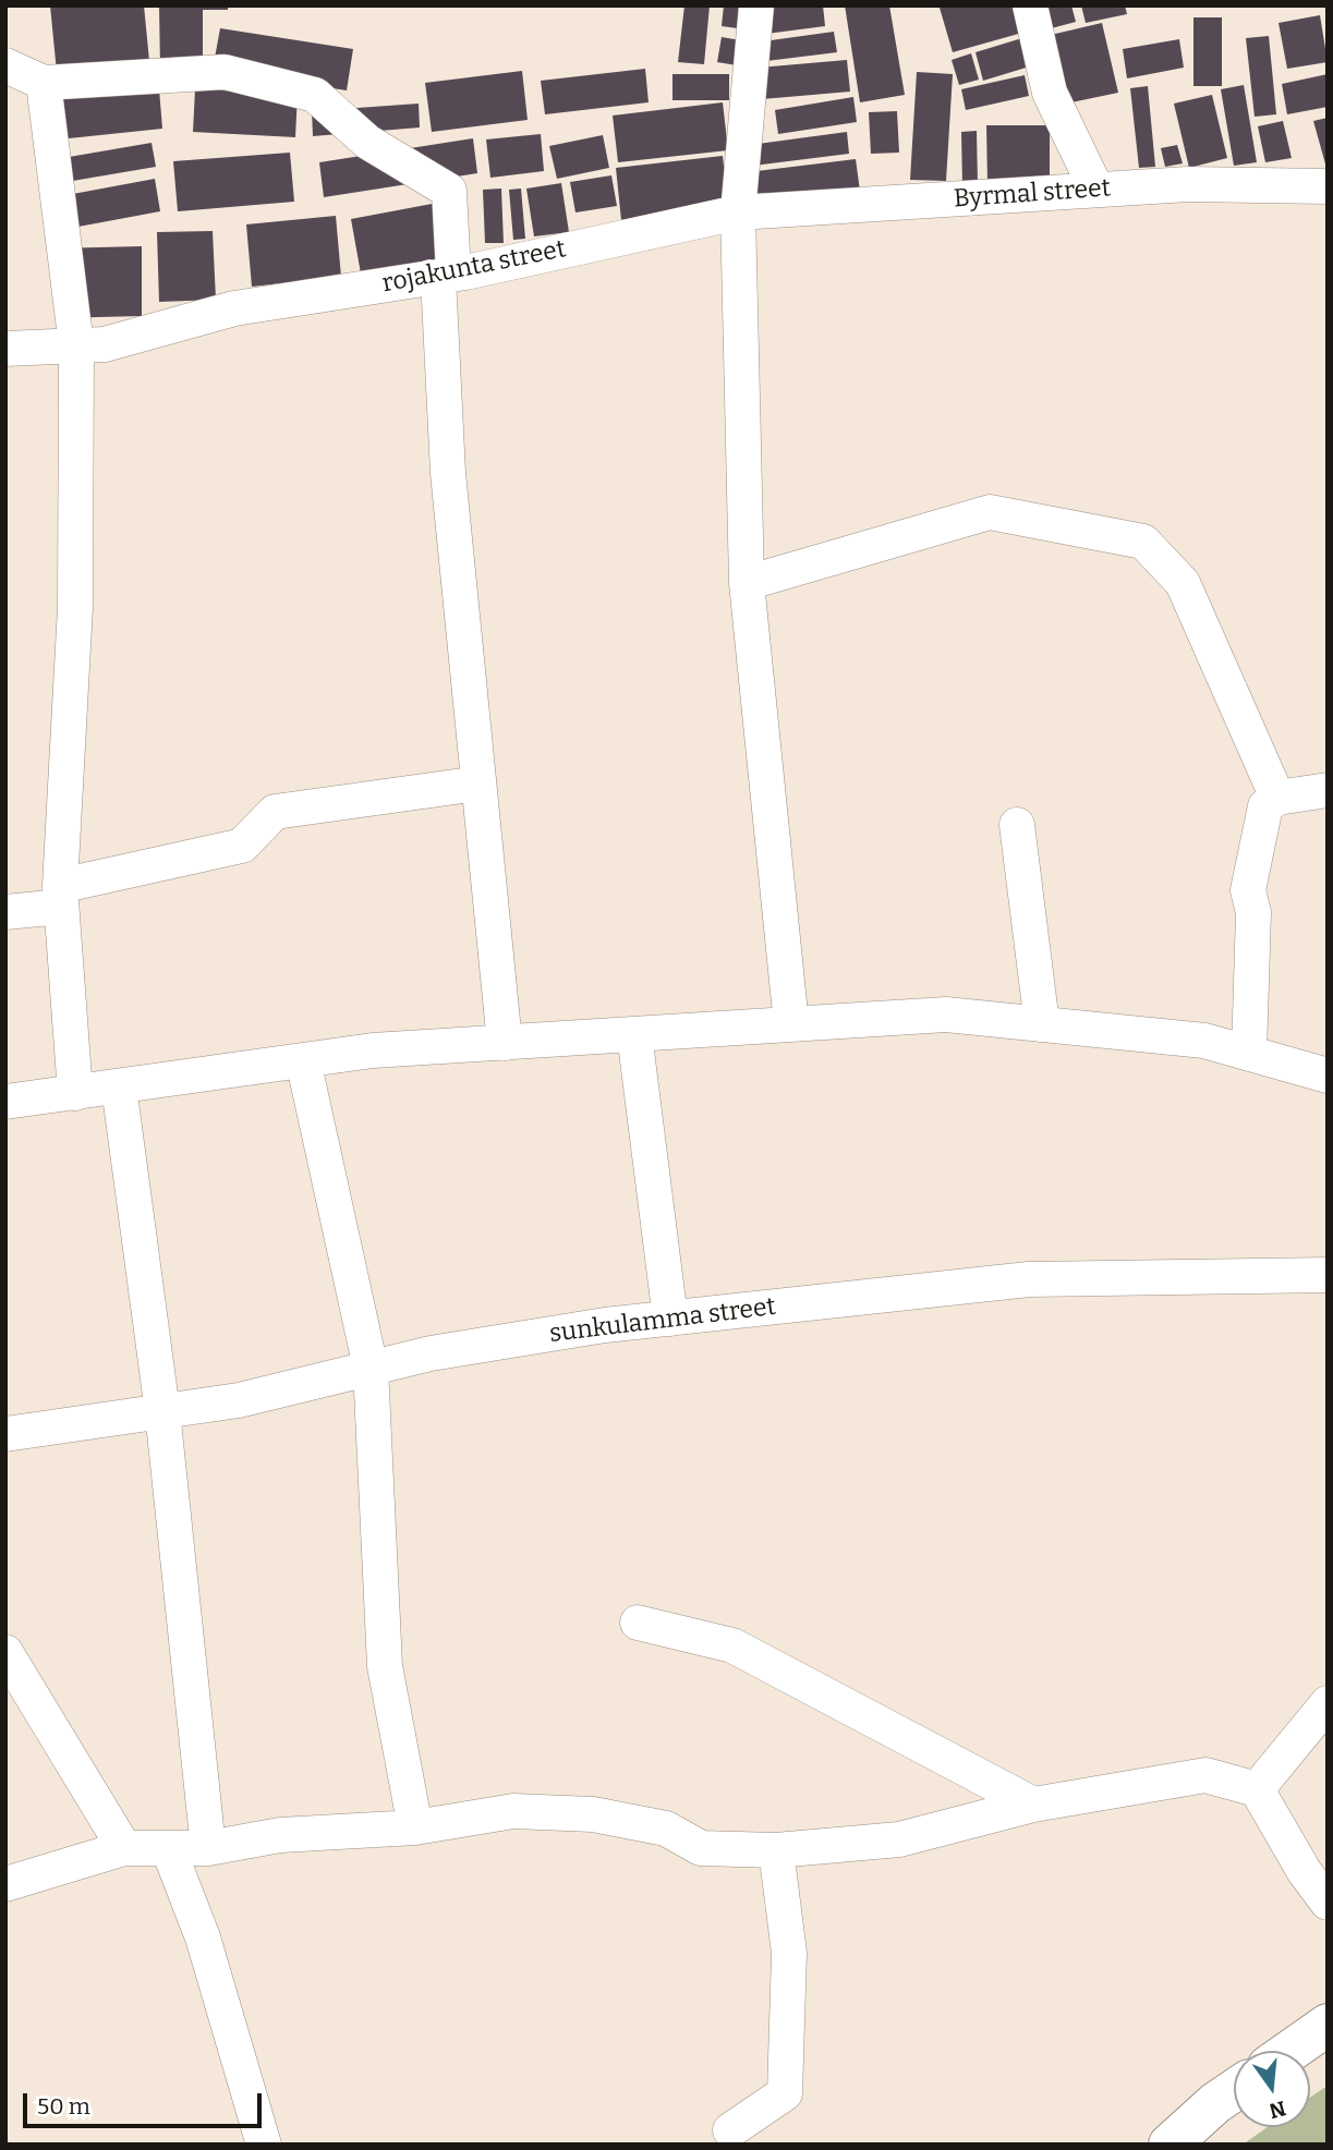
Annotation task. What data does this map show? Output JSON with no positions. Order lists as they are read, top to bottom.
{
  "streets": {
    "street": ["Byrmal street", "rojakunta street", "sunkulamma street"]
  },
  "crossings": [
    ["Byrmal street", "rojakunta street"]
  ],
  "scale_bar": "50 m",
  "north": "bottom"
}
